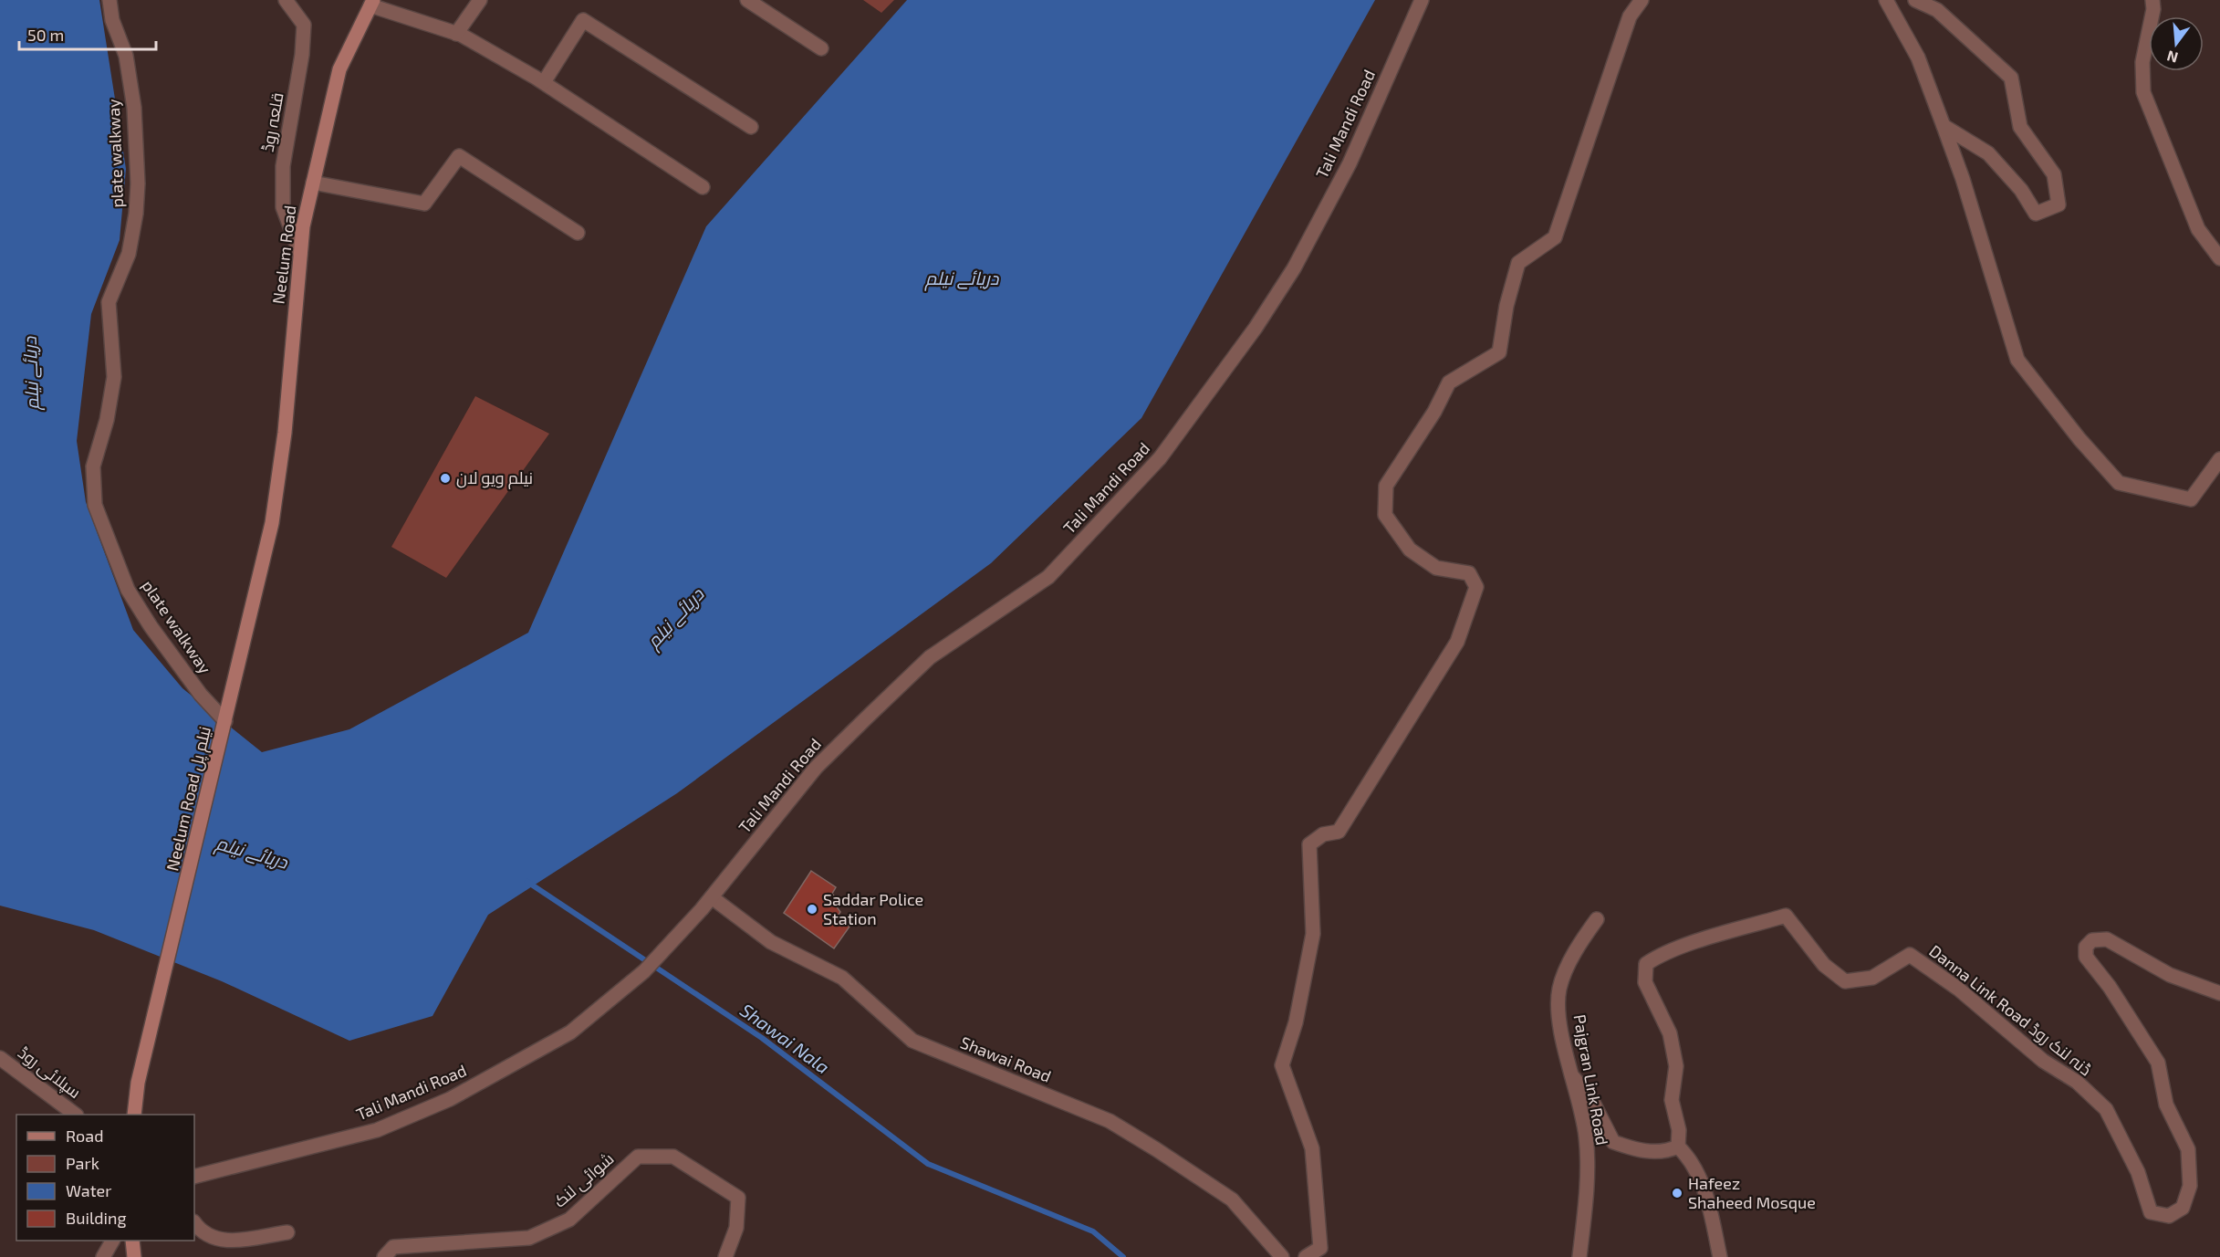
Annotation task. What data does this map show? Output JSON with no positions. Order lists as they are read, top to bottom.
{
  "streets": {
    "main road": ["Neelum Road", "Neelum Road نیلم پل"],
    "street": [
      "قلعہ روڈ",
      "Tali Mandi Road",
      "plate walkway",
      "Danna Link Road ڈنہ لنک روڈ",
      "Shawai Road",
      "سپلائی روڈ",
      "Pajgran Link Road",
      "شوائی لنک"
    ]
  },
  "crossings": [
    ["قلعہ روڈ", "Neelum Road"],
    ["Tali Mandi Road", "Shawai Road"],
    ["plate walkway", "Neelum Road نیلم پل"],
    ["Neelum Road", "Neelum Road نیلم پل"]
  ],
  "water": ["دریائے نیلم", "Shawai Nala"],
  "places": ["نیلم ویو لان", "Saddar Police Station", "Hafeez Shaheed Mosque"],
  "legend": [
    "Road",
    "Park",
    "Water",
    "Building"
  ],
  "scale_bar": "50 m",
  "north": "bottom"
}
